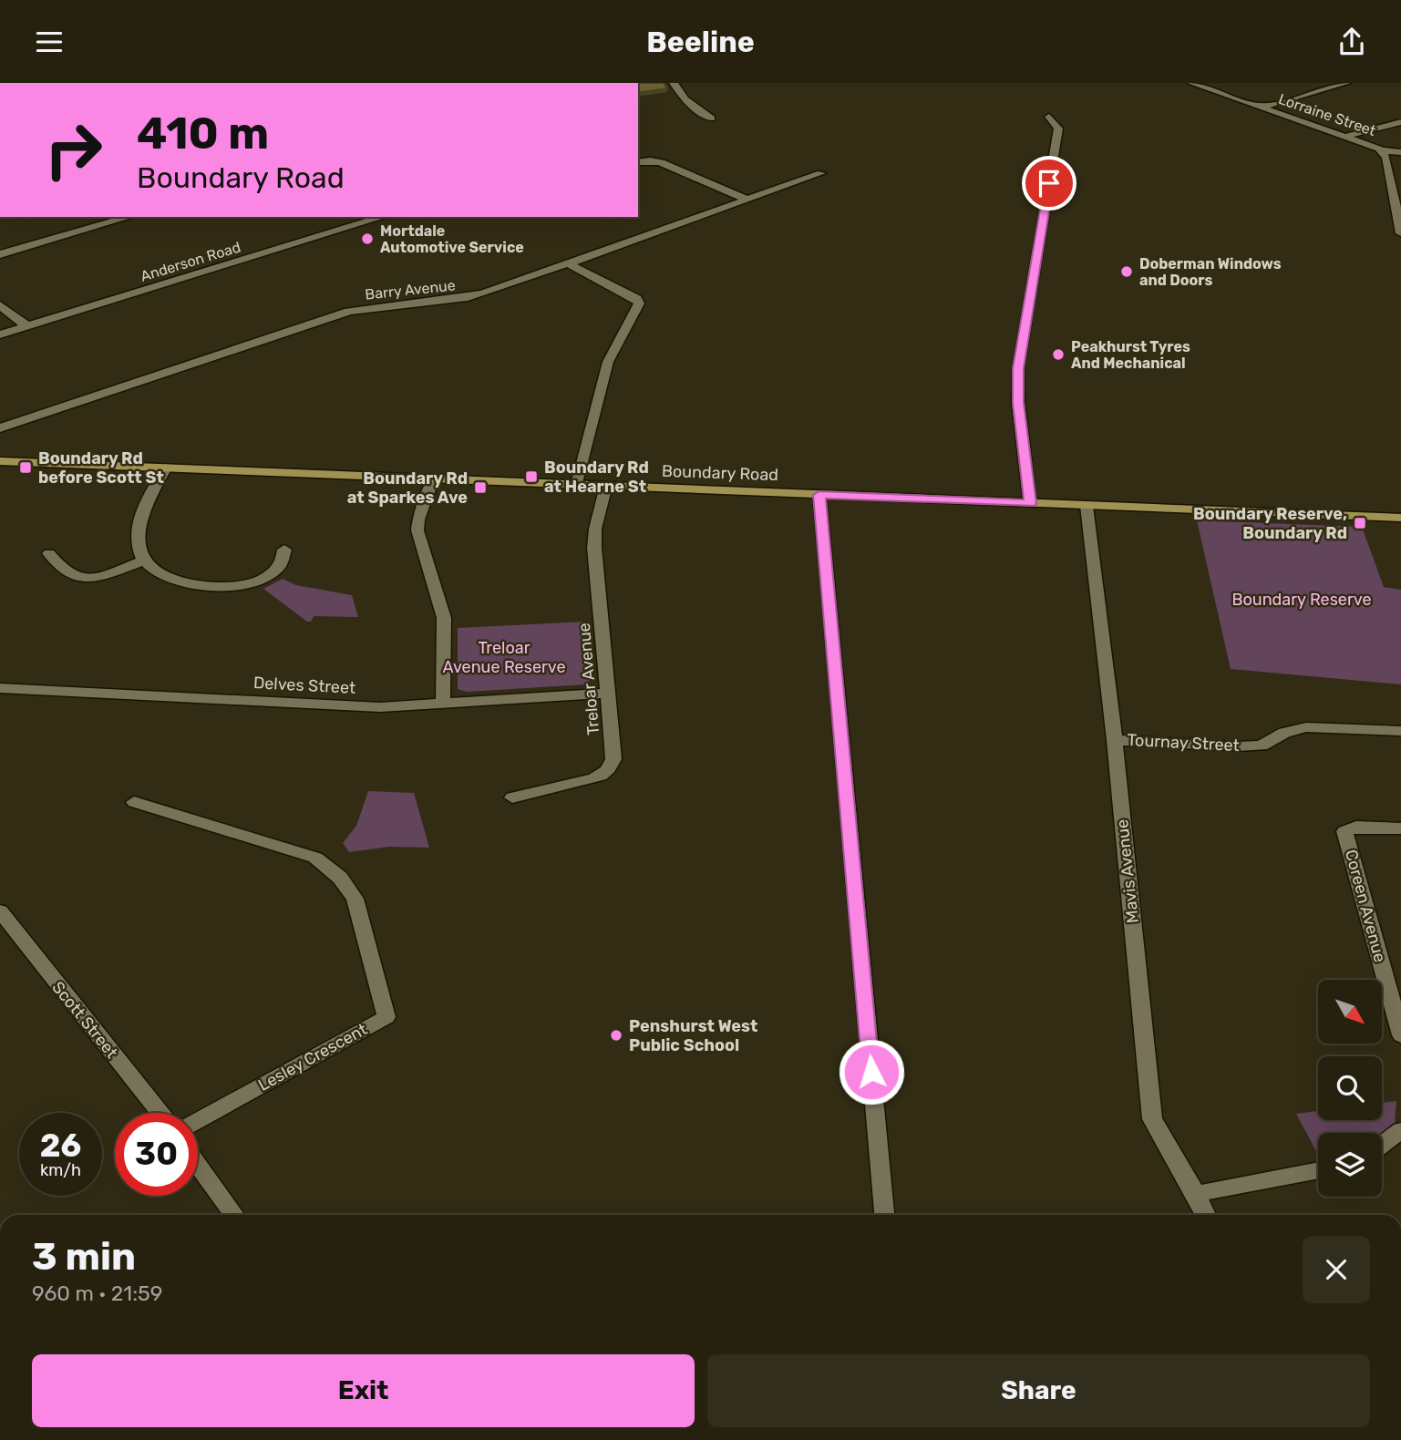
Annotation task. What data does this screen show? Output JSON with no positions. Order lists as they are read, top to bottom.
{
  "streets": {
    "main road": ["Boundary Road"],
    "street": [
      "Lorraine Street",
      "Anderson Road",
      "Barry Avenue",
      "Treloar Avenue",
      "Delves Street",
      "Tournay Street",
      "Mavis Avenue",
      "Coreen Avenue",
      "Scott Street",
      "Lesley Crescent"
    ]
  },
  "crossings": [
    ["Boundary Road", "Treloar Avenue"],
    ["Boundary Road", "Mavis Avenue"],
    ["Treloar Avenue", "Delves Street"],
    ["Tournay Street", "Mavis Avenue"]
  ],
  "parks": ["Boundary Reserve", "Treloar Avenue Reserve"],
  "places": {
    "other": [
      "Mortdale Automotive Service",
      "Doberman Windows and Doors",
      "Peakhurst Tyres And Mechanical",
      "Penshurst West Public School"
    ],
    "transit": [
      "Boundary Rd before Scott St",
      "Boundary Rd at Hearne St",
      "Boundary Rd at Sparkes Ave",
      "Boundary Reserve, Boundary Rd"
    ]
  },
  "north": "bottom right",
  "page": {
    "header": "Beeline",
    "turn": ["410 m", "Boundary Road"],
    "speed": "26 km/h",
    "limit": "30",
    "heading": ["3 min", "960 m · 21:59"],
    "buttons": ["Exit", "Share"]
  }
}
